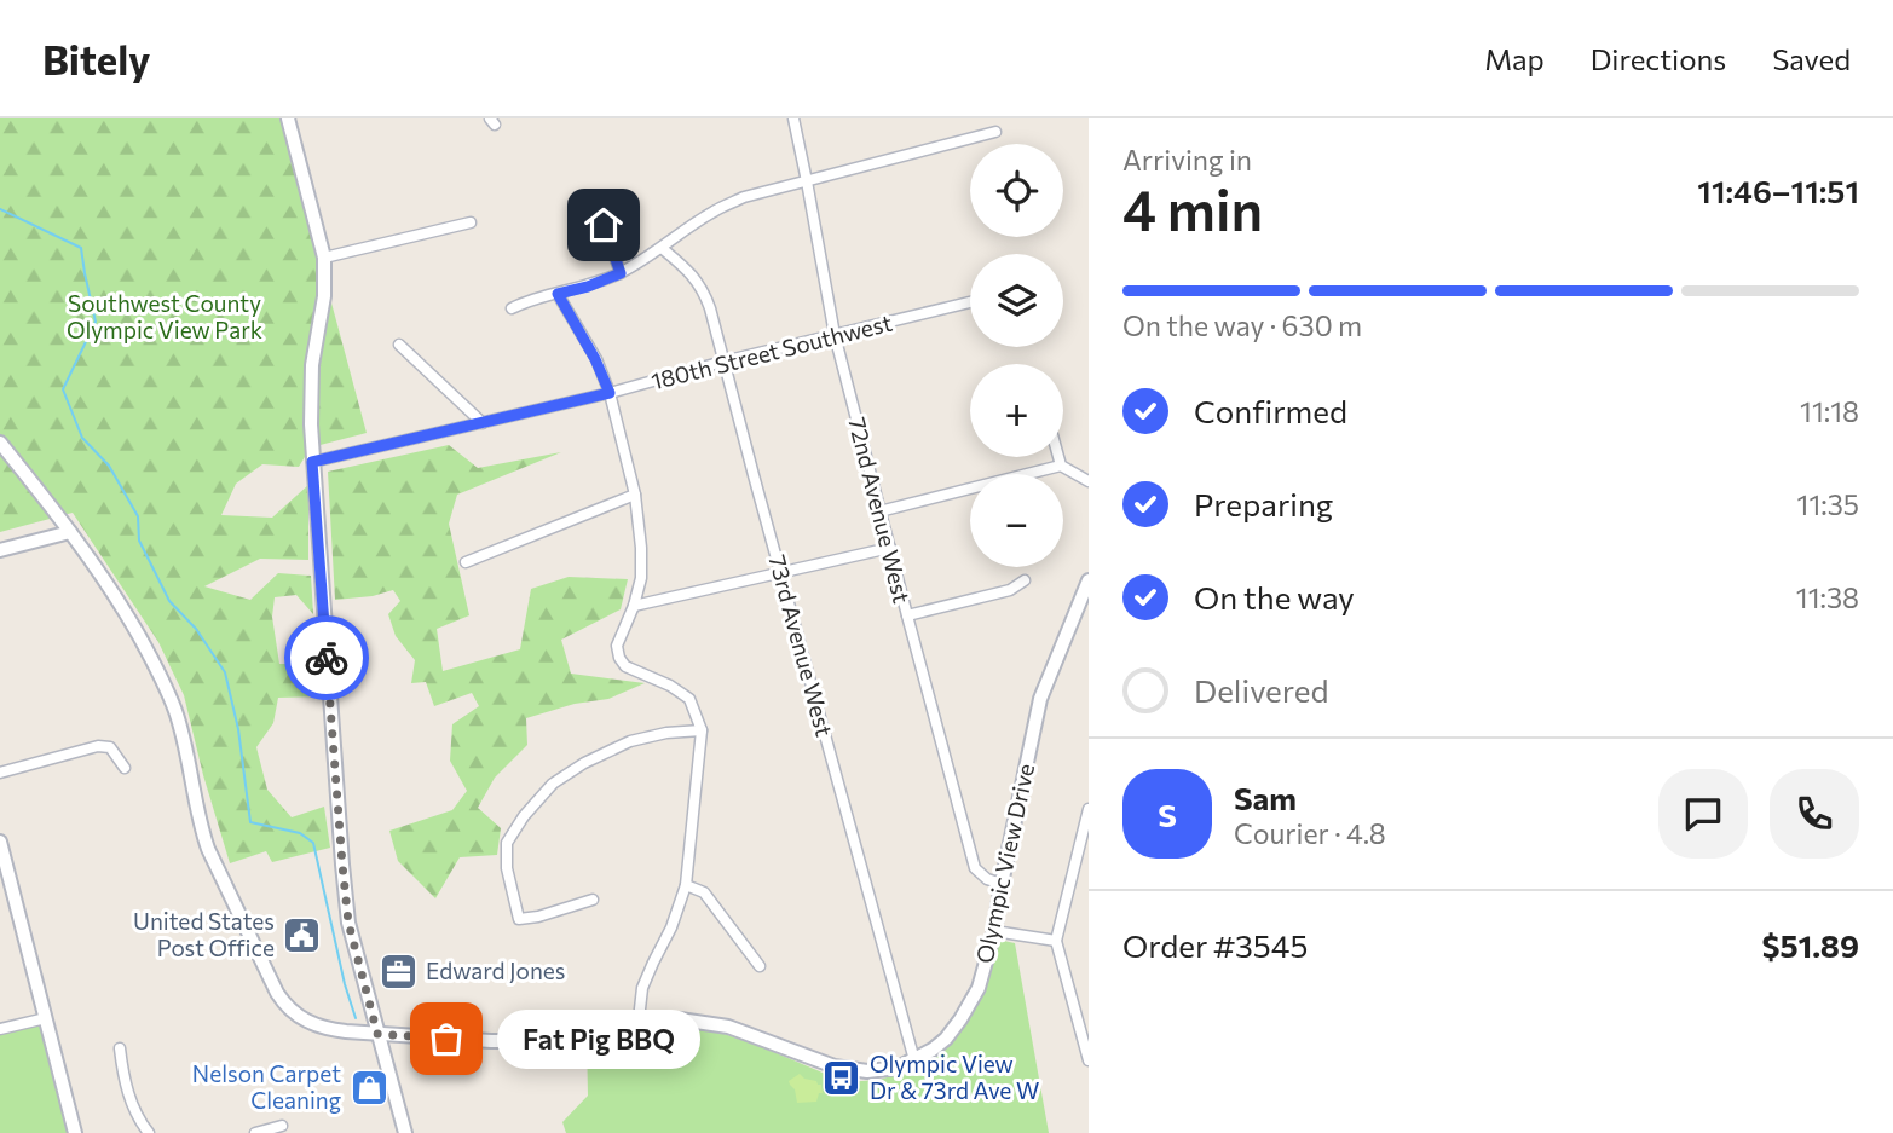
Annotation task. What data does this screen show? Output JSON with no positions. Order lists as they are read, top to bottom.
{
  "streets": {
    "main road": ["Olympic View Drive"],
    "street": ["180th Street Southwest", "72nd Avenue West", "73rd Avenue West"]
  },
  "crossings": [
    ["180th Street Southwest", "72nd Avenue West"],
    ["180th Street Southwest", "73rd Avenue West"],
    ["72nd Avenue West", "Olympic View Drive"],
    ["73rd Avenue West", "Olympic View Drive"]
  ],
  "parks": ["Southwest County Olympic View Park"],
  "places": {
    "public building": ["United States Post Office"],
    "office": ["Edward Jones"],
    "other": ["Fat Pig BBQ"],
    "bus stop": ["Olympic View Dr & 73rd Ave W"],
    "shop": ["Nelson Carpet Cleaning"]
  },
  "page": {
    "header": "Bitely",
    "nav": ["Map", "Directions", "Saved"],
    "heading": ["4 min", "Arriving in", "11:46–11:51"],
    "panel": [
      "Sam",
      "Courier · 4.8",
      "Order #3545",
      "$51.89"
    ],
    "map_buttons": ["+", "−"],
    "bar": "On the way · 630 m",
    "list": [
      ["Confirmed", "11:18"],
      ["Preparing", "11:35"],
      ["On the way", "11:38"],
      "Delivered"
    ],
    "round": "S",
    "bubble": "Fat Pig BBQ"
  }
}
